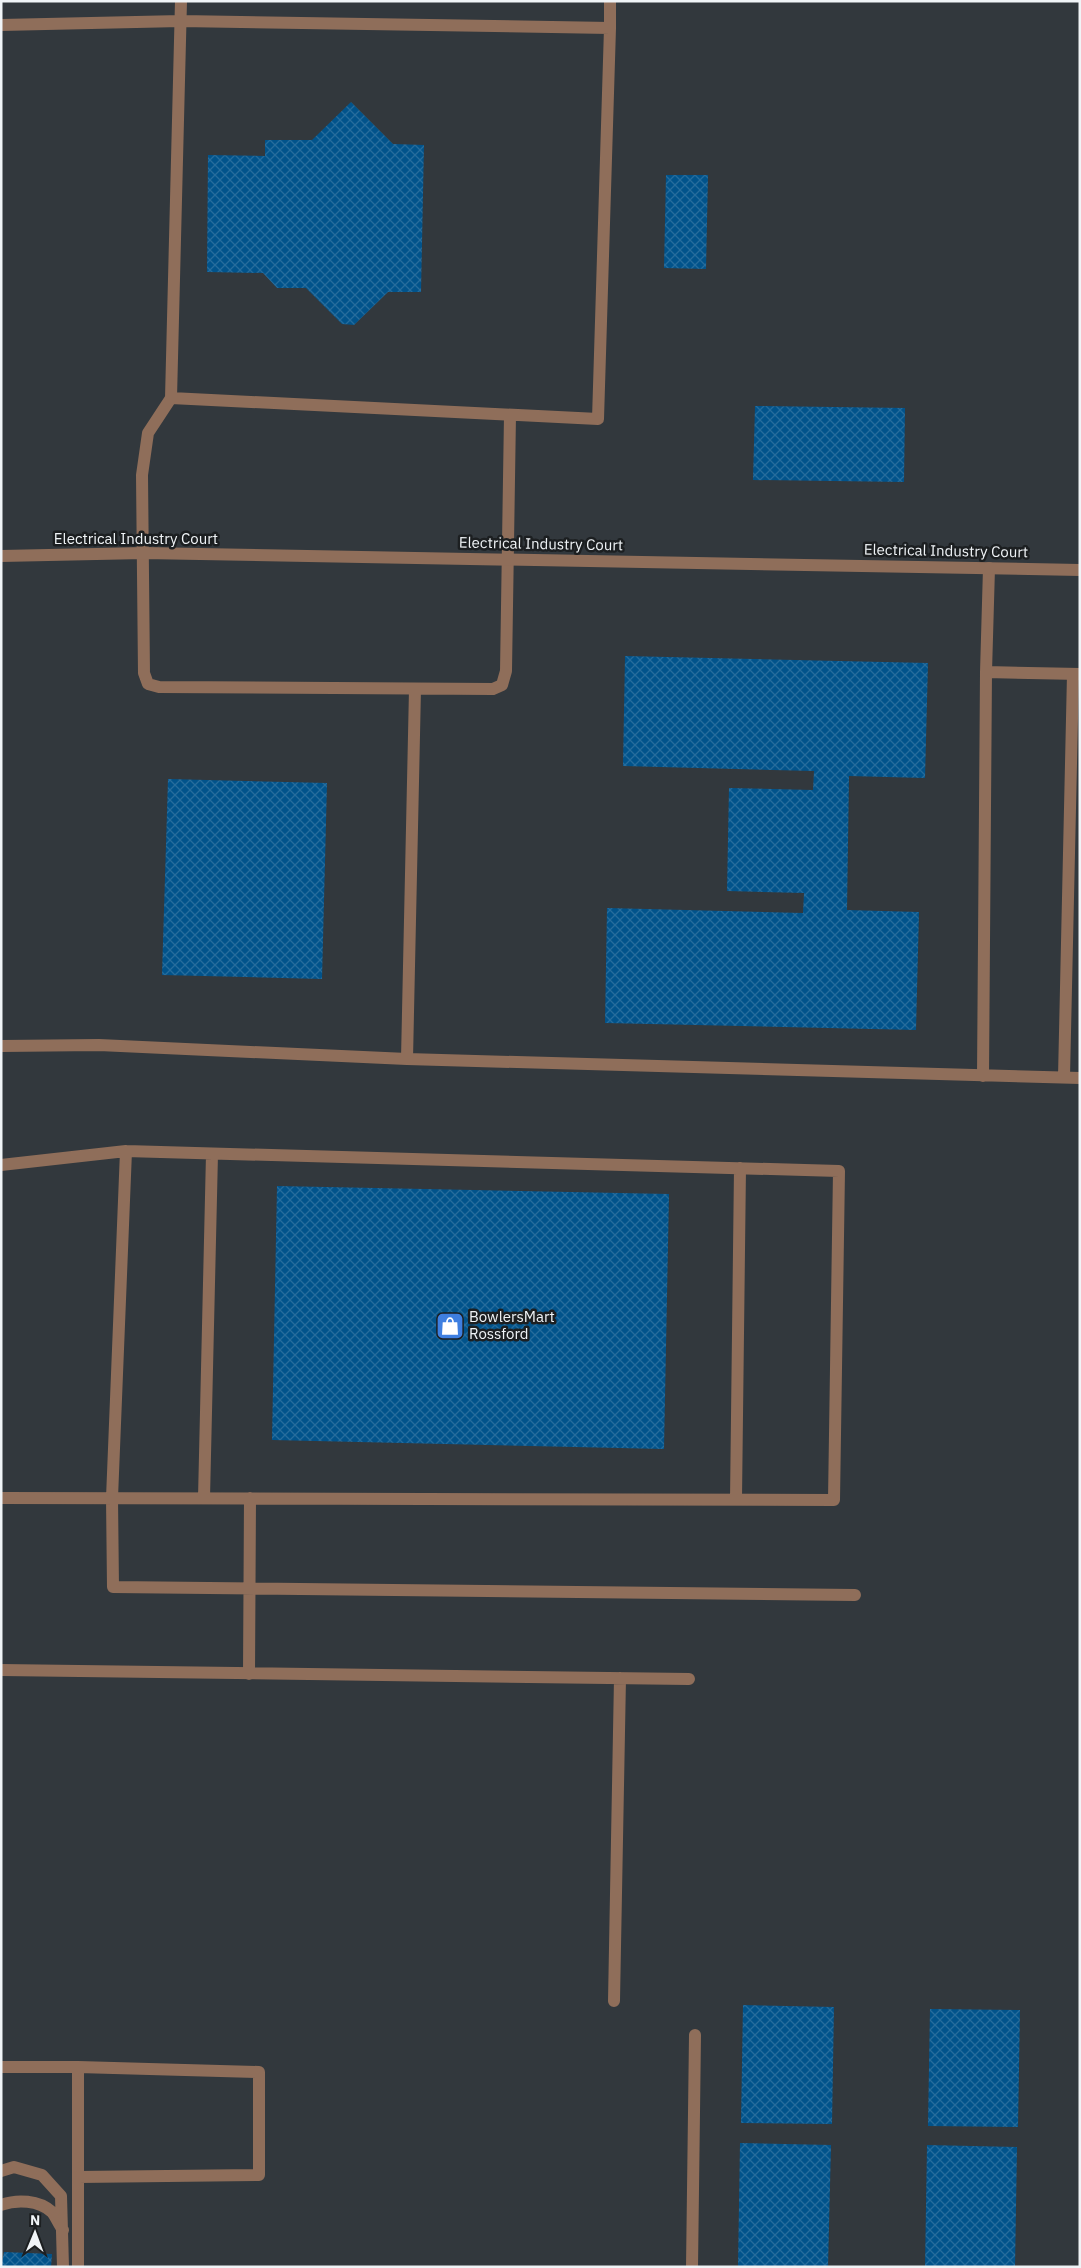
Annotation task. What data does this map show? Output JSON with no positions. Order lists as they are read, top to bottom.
{
  "streets": {
    "street": ["Electrical Industry Court"]
  },
  "places": {
    "shop": ["BowlersMart Rossford"]
  },
  "north": "top"
}
